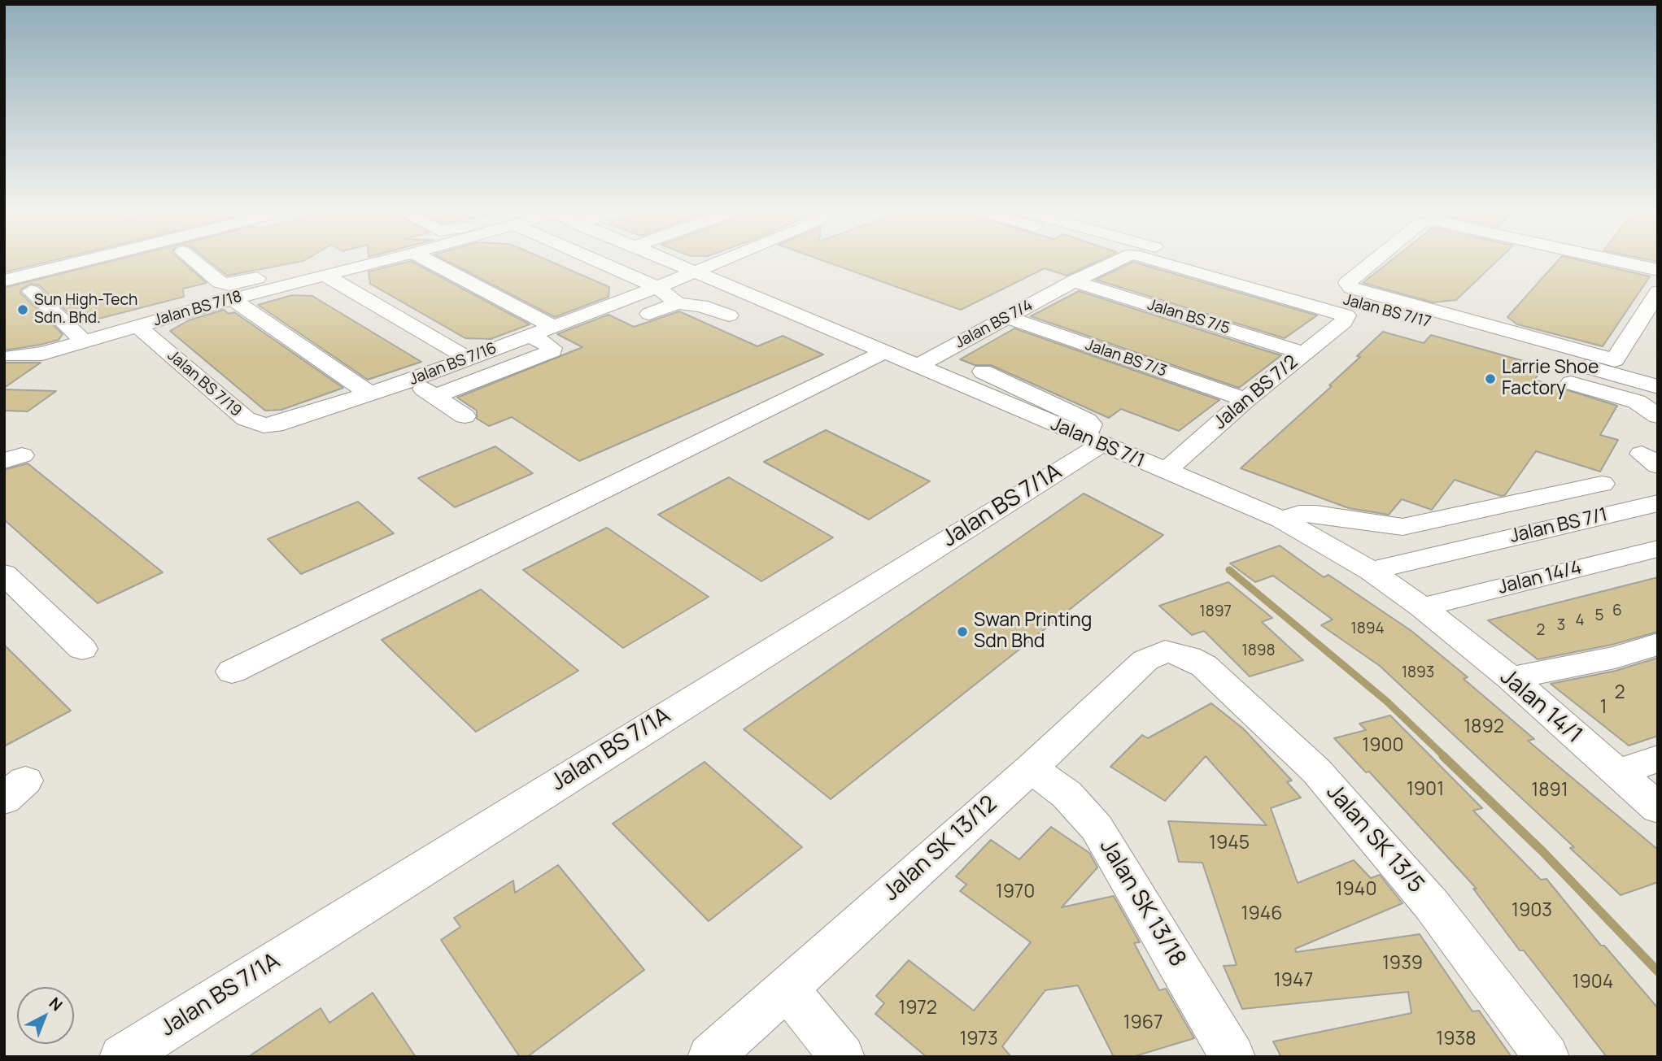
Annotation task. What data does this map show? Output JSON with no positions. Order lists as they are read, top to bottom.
{
  "streets": {
    "street": [
      "Jalan BS 7/18",
      "Jalan BS 7/17",
      "Jalan BS 7/5",
      "Jalan BS 7/4",
      "Jalan BS 7/3",
      "Jalan BS 7/16",
      "Jalan BS 7/19",
      "Jalan BS 7/2",
      "Jalan BS 7/1",
      "Jalan BS 7/1A",
      "Jalan 14/4",
      "Jalan 14/1",
      "Jalan SK 13/5",
      "Jalan SK 13/12",
      "Jalan SK 13/18"
    ]
  },
  "crossings": [
    ["Jalan BS 7/18", "Jalan BS 7/19"],
    ["Jalan BS 7/5", "Jalan BS 7/4"],
    ["Jalan BS 7/5", "Jalan BS 7/2"],
    ["Jalan BS 7/4", "Jalan BS 7/3"],
    ["Jalan BS 7/4", "Jalan BS 7/2"],
    ["Jalan BS 7/4", "Jalan BS 7/1"],
    ["Jalan BS 7/3", "Jalan BS 7/2"],
    ["Jalan BS 7/16", "Jalan BS 7/19"],
    ["Jalan BS 7/16", "Jalan BS 7/1"],
    ["Jalan BS 7/2", "Jalan BS 7/1"],
    ["Jalan BS 7/1", "Jalan BS 7/1A"],
    ["Jalan BS 7/1", "Jalan 14/1"],
    ["Jalan 14/4", "Jalan 14/1"],
    ["Jalan SK 13/5", "Jalan SK 13/12"],
    ["Jalan SK 13/12", "Jalan SK 13/18"]
  ],
  "places": ["Sun High-Tech Sdn. Bhd.", "Larrie Shoe Factory", "Swan Printing Sdn Bhd"],
  "house_numbers": [
    "6",
    "1897",
    "5",
    "4",
    "3",
    "1894",
    "2",
    "1898",
    "1893",
    "2",
    "1",
    "1892",
    "1900",
    "1901",
    "1891",
    "1945",
    "1940",
    "1970",
    "1903",
    "1946",
    "1939",
    "1947",
    "1904",
    "1972",
    "1967",
    "1973",
    "1938"
  ],
  "north": "top right"
}
